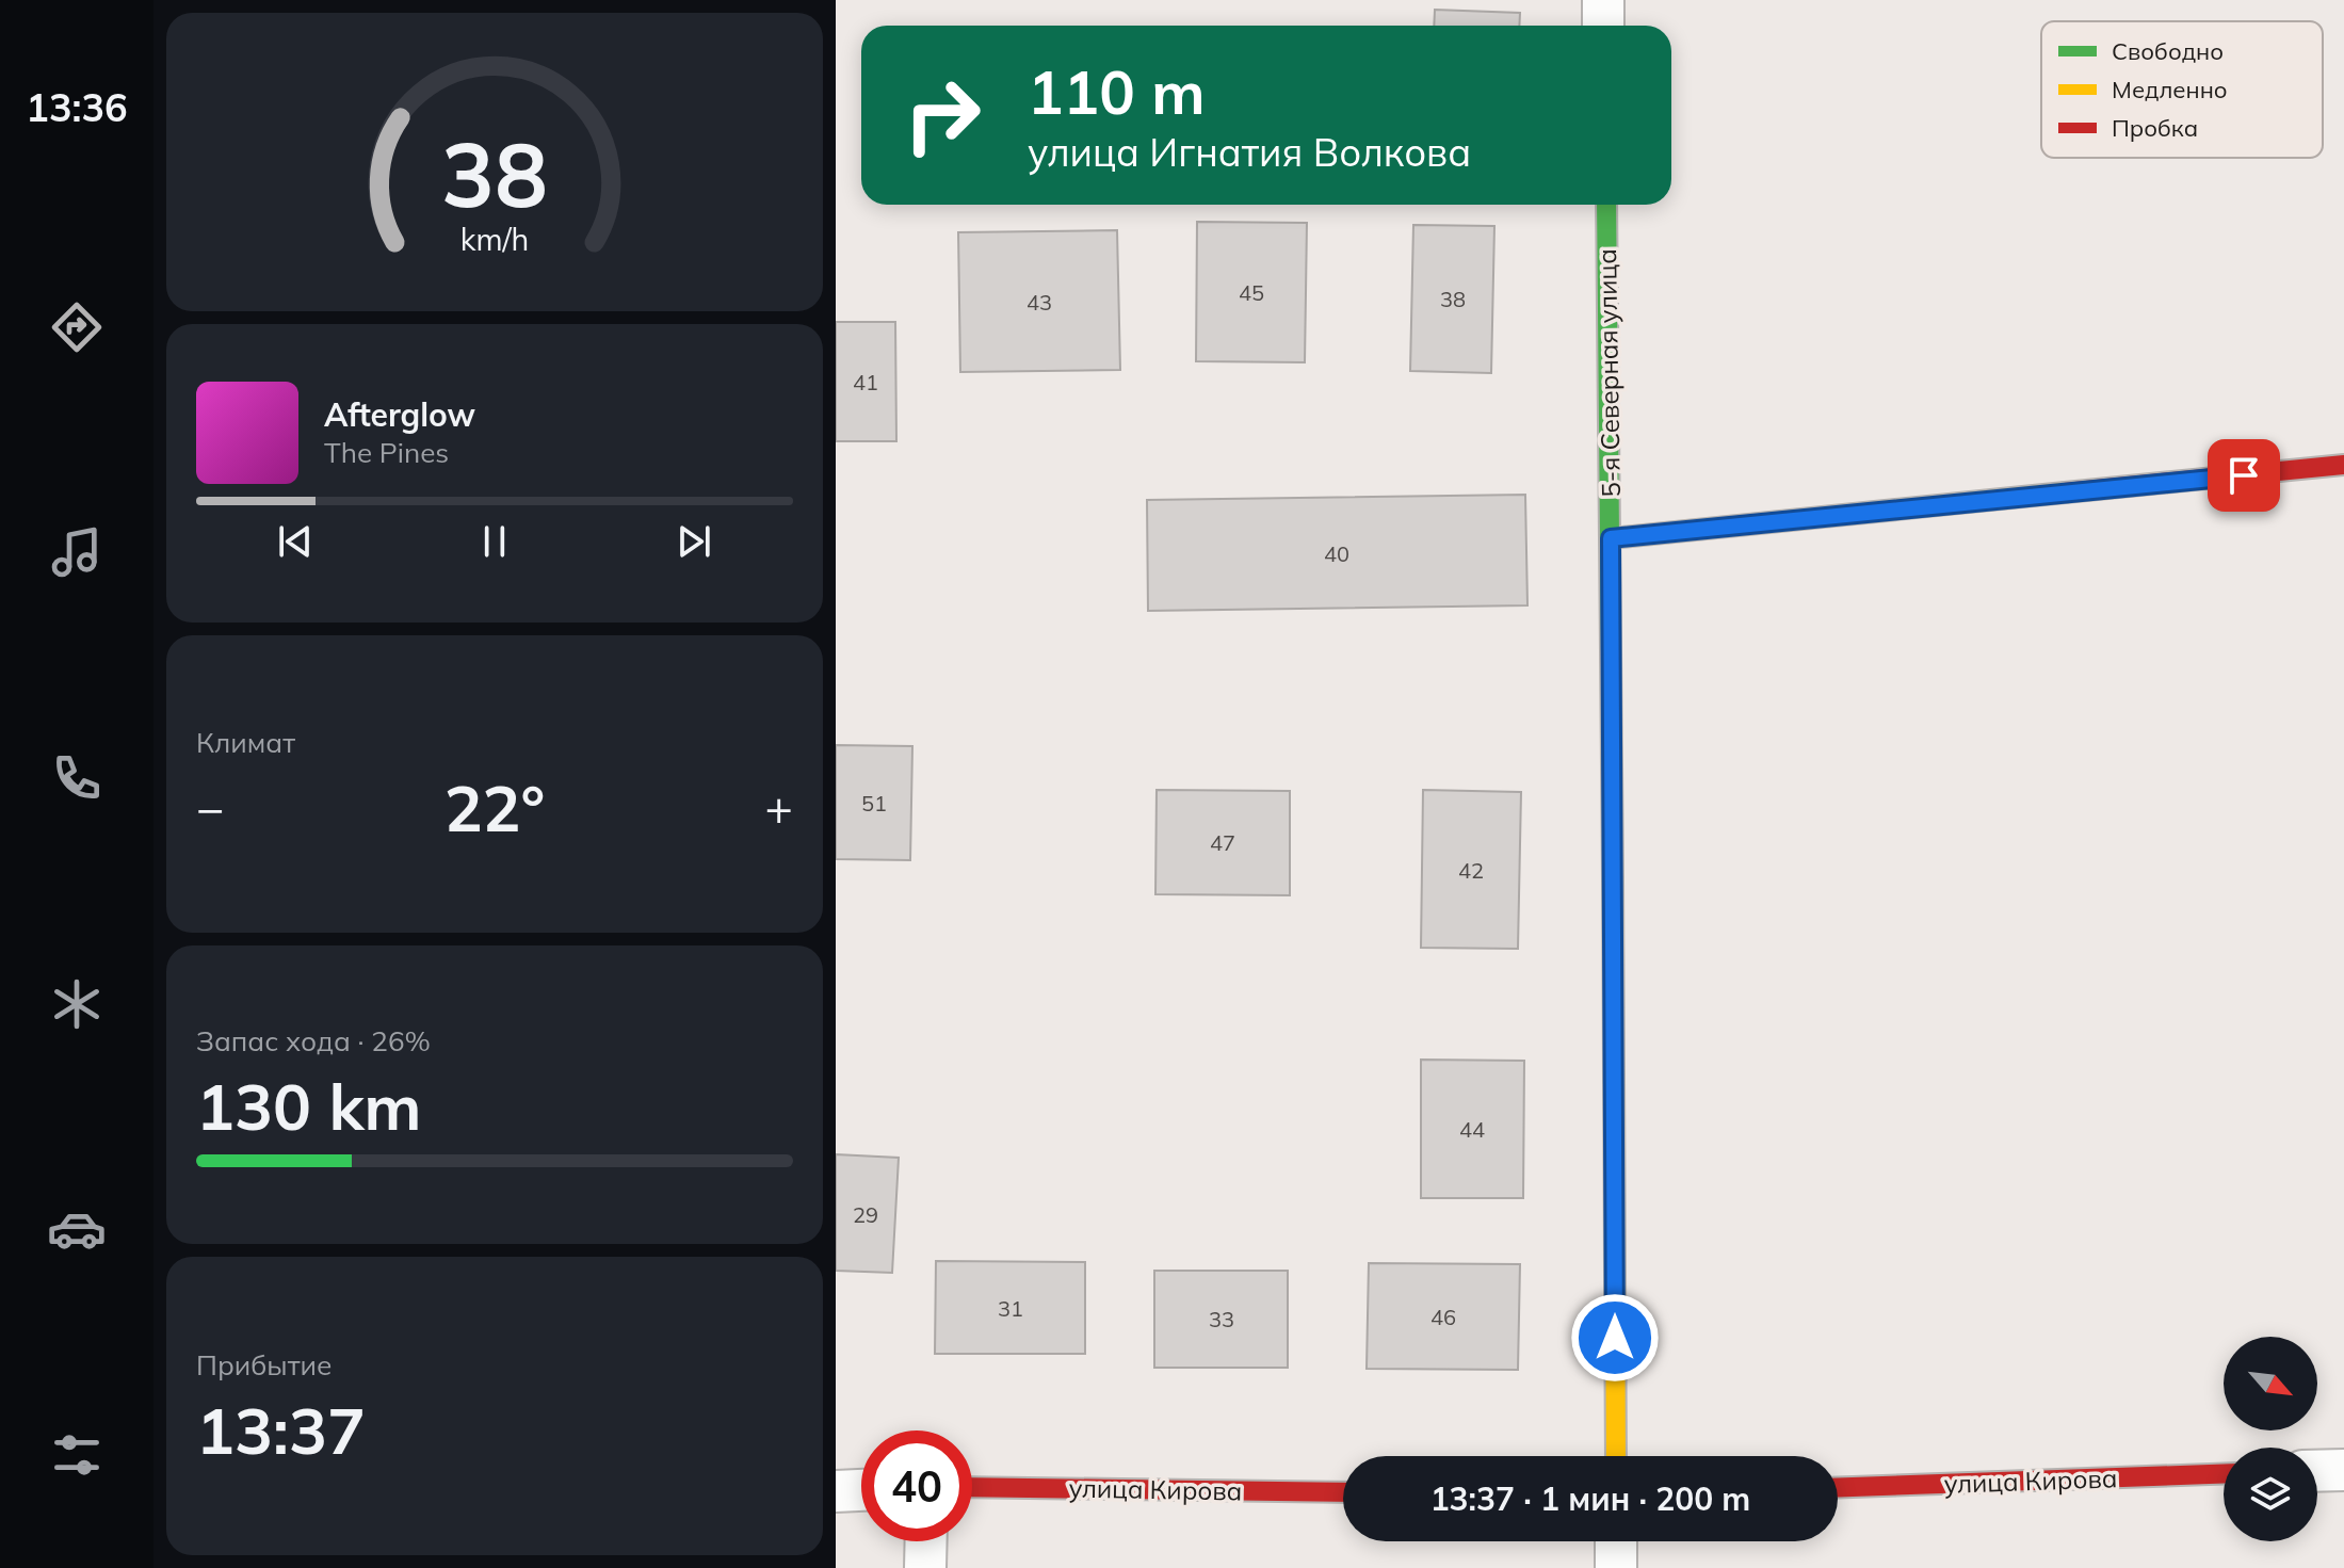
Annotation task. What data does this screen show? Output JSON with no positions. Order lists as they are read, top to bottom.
{
  "streets": {
    "street": ["5-я Северная улица", "улица Кирова"]
  },
  "house_numbers": [
    "45",
    "38",
    "43",
    "41",
    "40",
    "51",
    "47",
    "42",
    "44",
    "29",
    "31",
    "46",
    "33"
  ],
  "legend": ["Свободно", "Медленно", "Пробка"],
  "north": "bottom right",
  "page": {
    "tabs": "13:36",
    "turn": ["110 m", "улица Игнатия Волкова"],
    "song": ["Afterglow", "The Pines"],
    "tile": [
      "Климат",
      ["Запас хода · 26%", "130 km"],
      ["Прибытие", "13:37"]
    ],
    "heat": ["−", "22°", "+"],
    "limit": "40",
    "trip": "13:37 · 1 мин · 200 m",
    "gauge": ["38", "km/h"]
  }
}
